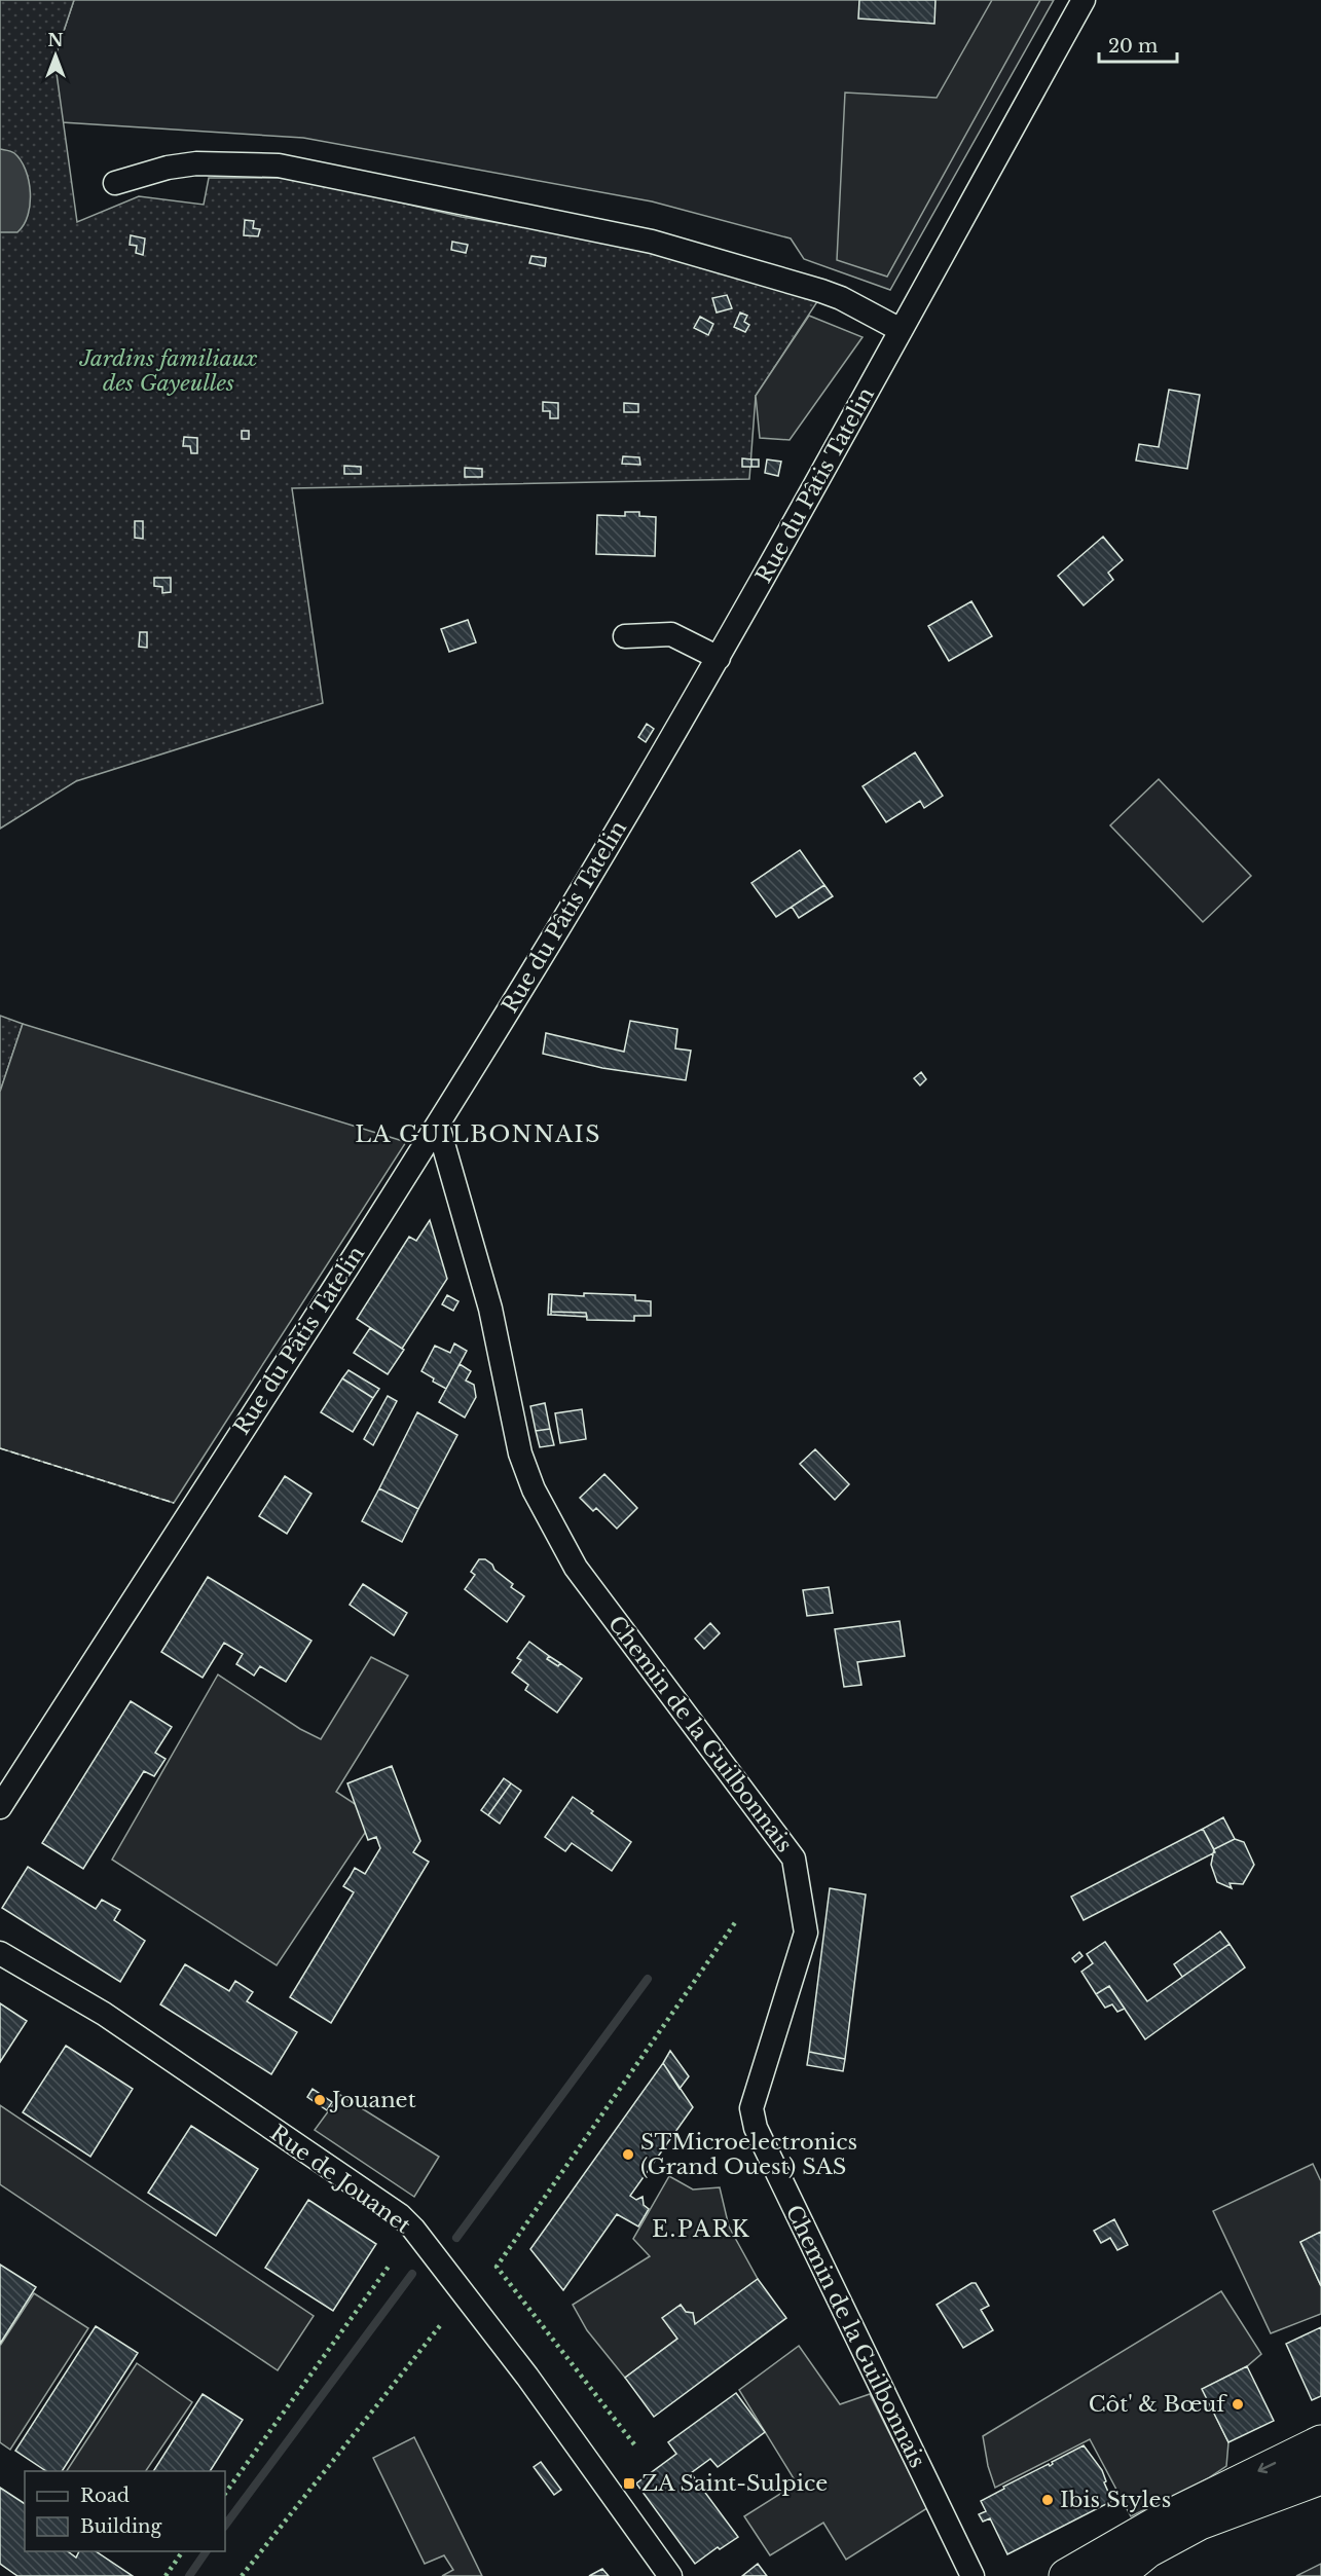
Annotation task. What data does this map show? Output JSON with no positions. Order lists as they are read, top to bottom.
{
  "streets": {
    "street": ["Rue du Pâtis Tatelin", "Chemin de la Guilbonnais", "Rue de Jouanet"]
  },
  "crossings": [
    ["Rue du Pâtis Tatelin", "Chemin de la Guilbonnais"]
  ],
  "districts": ["LA GUILBONNAIS", "E.PARK"],
  "parks": ["Jardins familiaux des Gayeulles"],
  "places": {
    "other": [
      "Jouanet",
      "STMicroelectronics (Grand Ouest) SAS",
      "Côt' & Bœuf",
      "Ibis Styles"
    ],
    "transit": ["ZA Saint-Sulpice"]
  },
  "legend": ["Road", "Building"],
  "scale_bar": "20 m",
  "north": "top"
}
